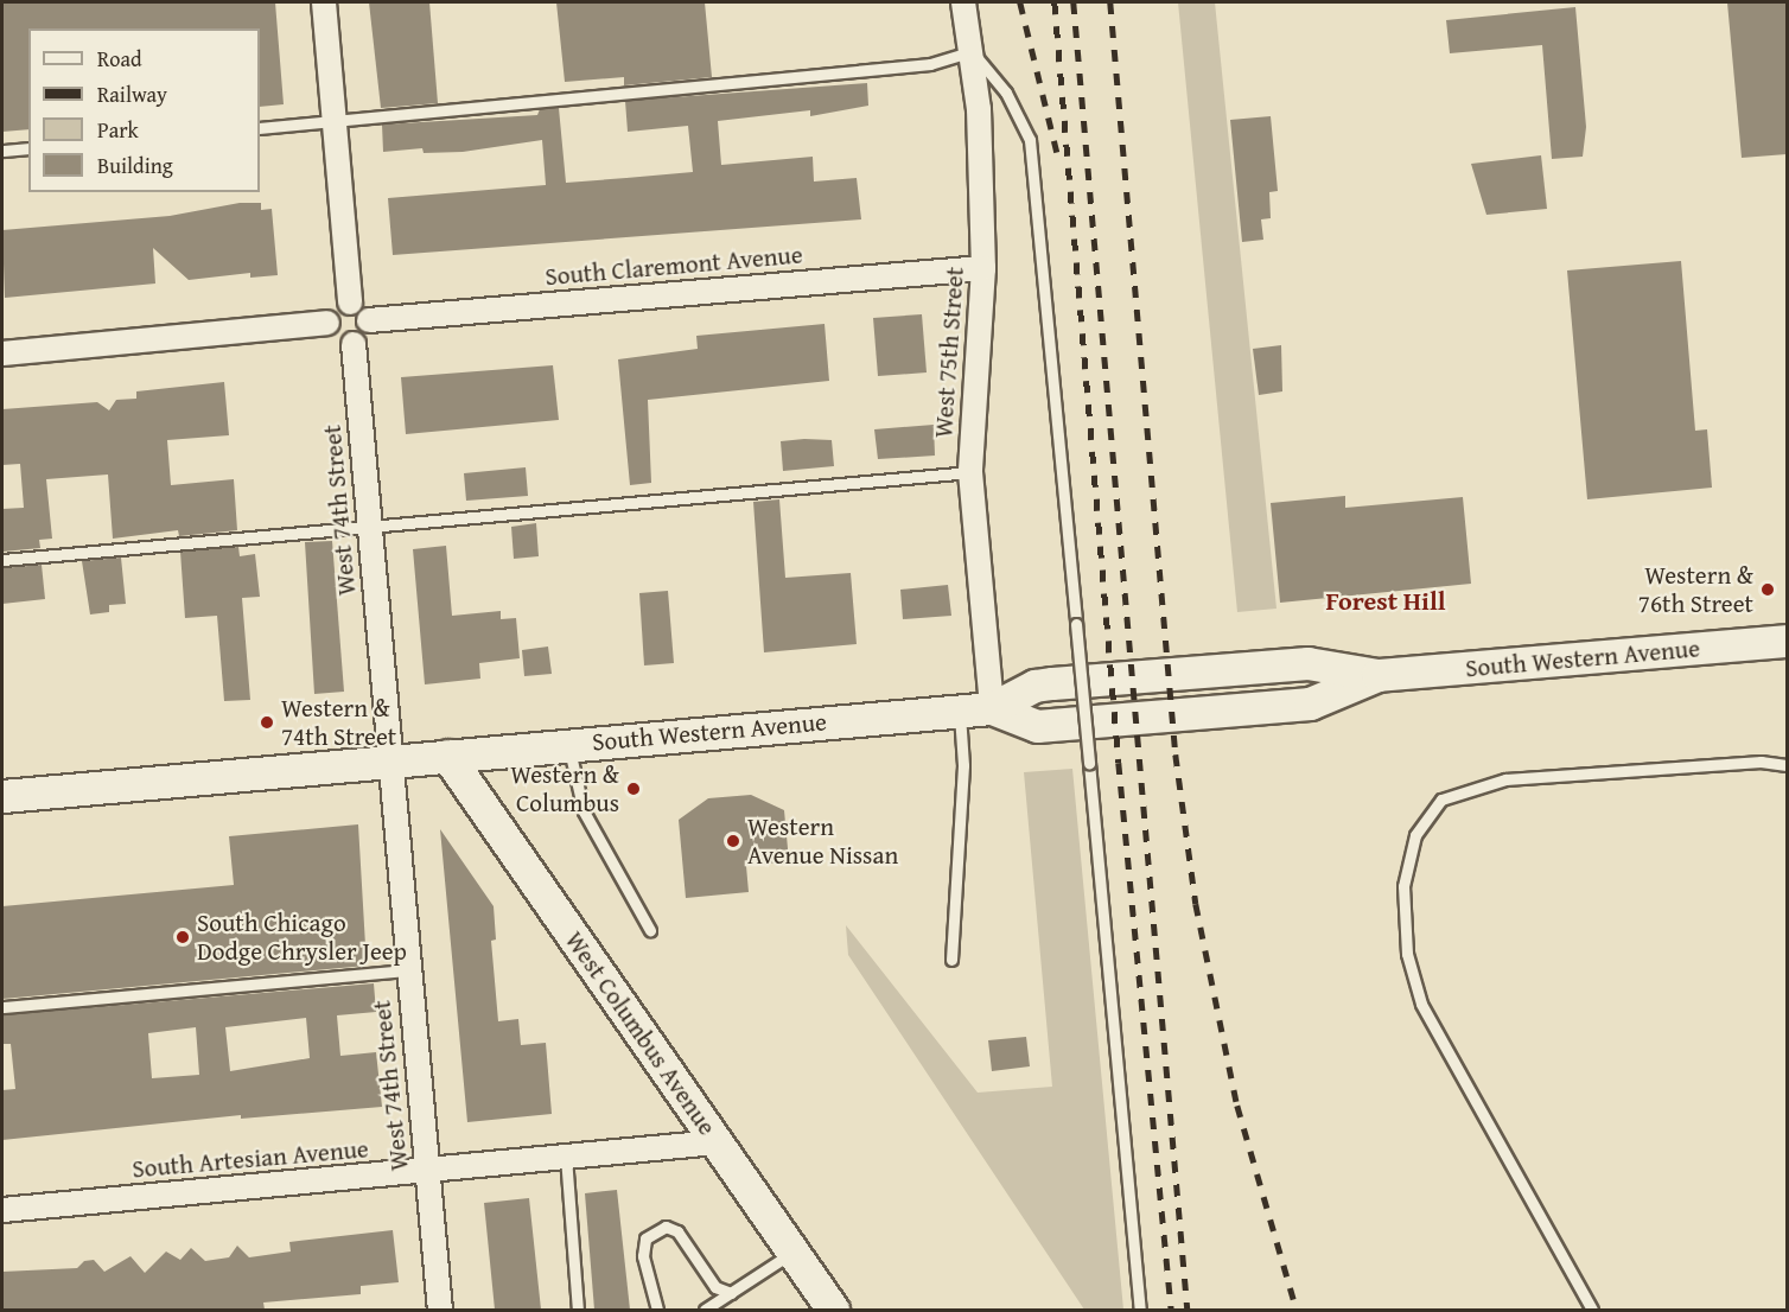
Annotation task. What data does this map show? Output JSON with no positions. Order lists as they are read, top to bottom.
{
  "streets": {
    "main road": ["South Western Avenue", "West Columbus Avenue"],
    "street": [
      "South Claremont Avenue",
      "West 75th Street",
      "West 74th Street",
      "South Artesian Avenue"
    ]
  },
  "crossings": [
    ["South Claremont Avenue", "West 75th Street"],
    ["South Claremont Avenue", "West 74th Street"],
    ["West 75th Street", "South Western Avenue"],
    ["West 74th Street", "South Western Avenue"],
    ["West 74th Street", "South Artesian Avenue"],
    ["South Western Avenue", "West Columbus Avenue"],
    ["West Columbus Avenue", "South Artesian Avenue"]
  ],
  "districts": ["Forest Hill"],
  "places": [
    "Western & 76th Street",
    "Western & 74th Street",
    "Western & Columbus",
    "Western Avenue Nissan",
    "South Chicago Dodge Chrysler Jeep"
  ],
  "legend": [
    "Road",
    "Railway",
    "Park",
    "Building"
  ]
}
